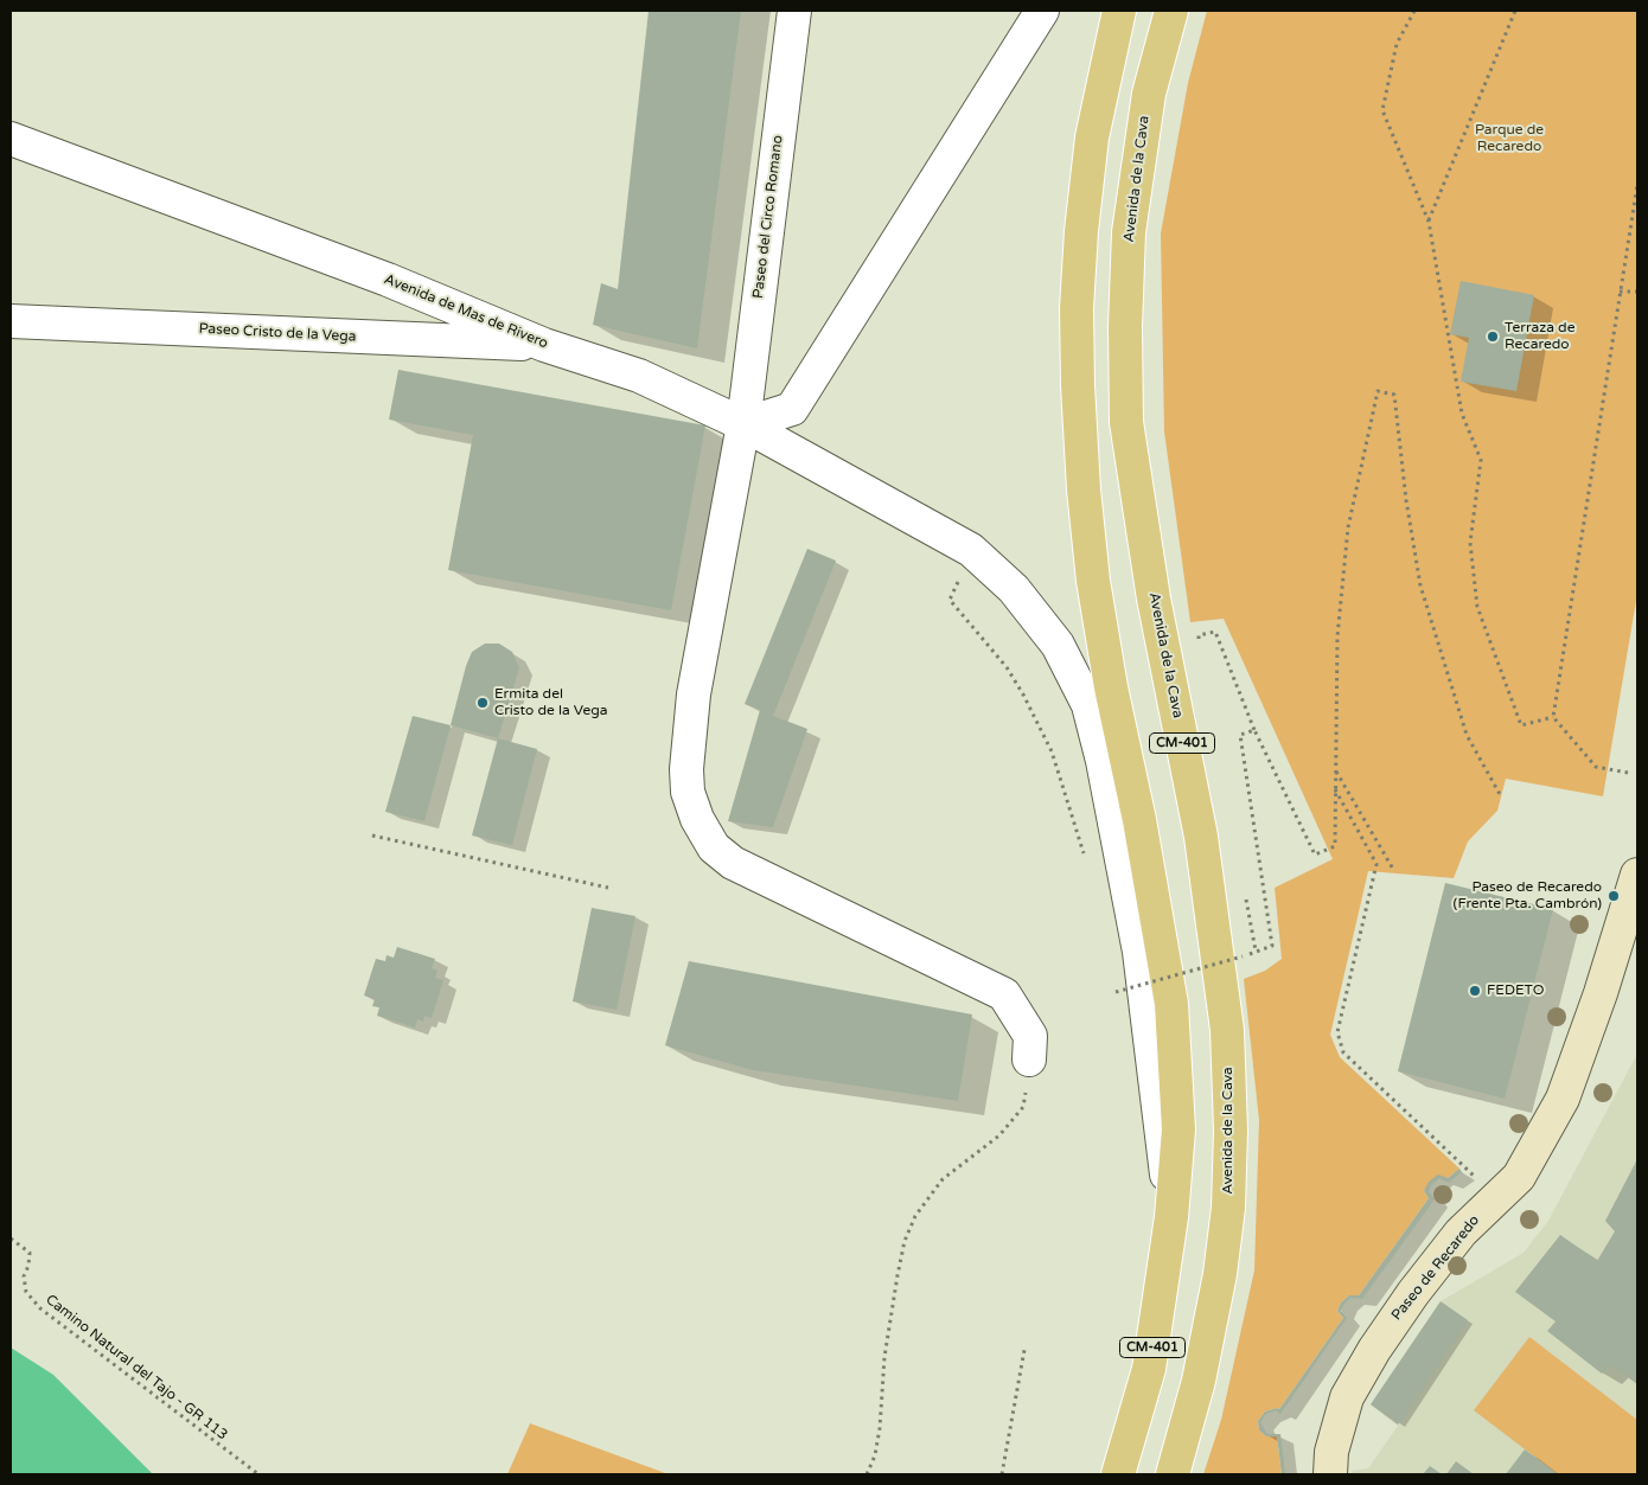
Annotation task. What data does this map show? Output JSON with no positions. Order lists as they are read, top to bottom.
{
  "streets": {
    "main road": ["Avenida de la Cava", "CM-401"],
    "street": [
      "Paseo del Circo Romano",
      "Avenida de Mas de Rivero",
      "Paseo Cristo de la Vega",
      "Paseo de Recaredo"
    ],
    "path": ["Camino Natural del Tajo - GR 113"]
  },
  "crossings": [
    ["Paseo del Circo Romano", "Avenida de Mas de Rivero"],
    ["Avenida de Mas de Rivero", "Paseo Cristo de la Vega"]
  ],
  "parks": ["Parque de Recaredo"],
  "places": [
    "Terraza de Recaredo",
    "Ermita del Cristo de la Vega",
    "Paseo de Recaredo (Frente Pta. Cambrón)",
    "FEDETO"
  ]
}
